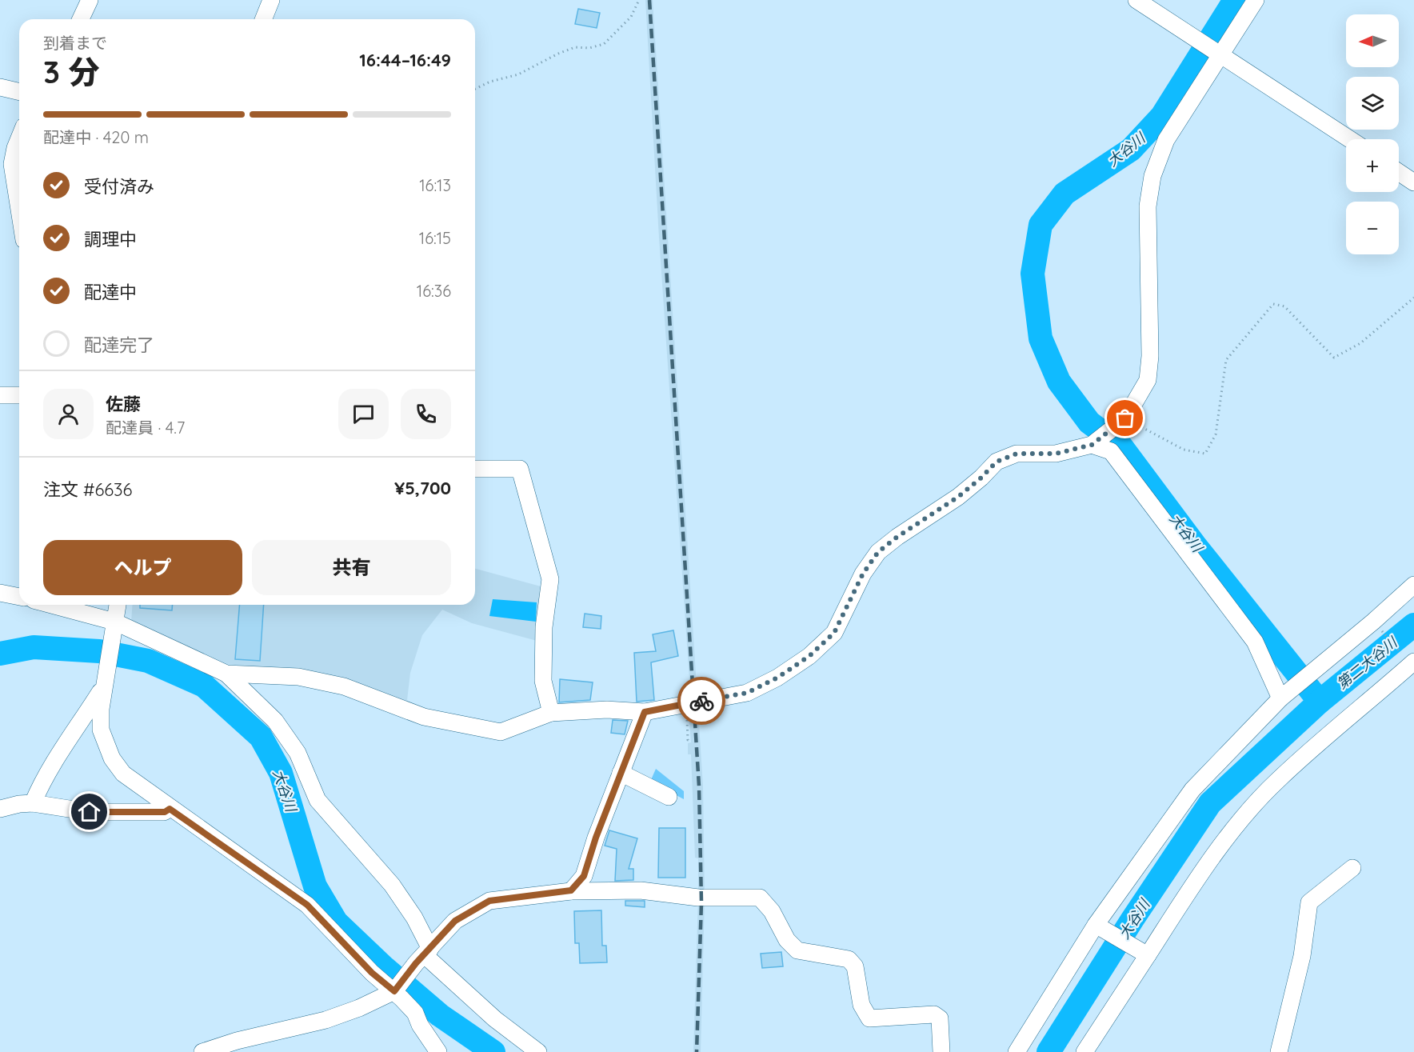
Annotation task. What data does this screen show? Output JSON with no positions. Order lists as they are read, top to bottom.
{
  "water": ["大谷川", "第二大谷川"],
  "north": "left",
  "page": {
    "map_buttons": ["+", "−"],
    "heading": ["3 分", "到着まで", "16:44–16:49"],
    "panel": [
      "佐藤",
      "配達員 · 4.7",
      "注文 #6636",
      "¥5,700"
    ],
    "bar": "配達中 · 420 m",
    "list": [
      ["受付済み", "16:13"],
      ["調理中", "16:15"],
      ["配達中", "16:36"],
      "配達完了"
    ],
    "buttons": ["ヘルプ", "共有"]
  }
}
